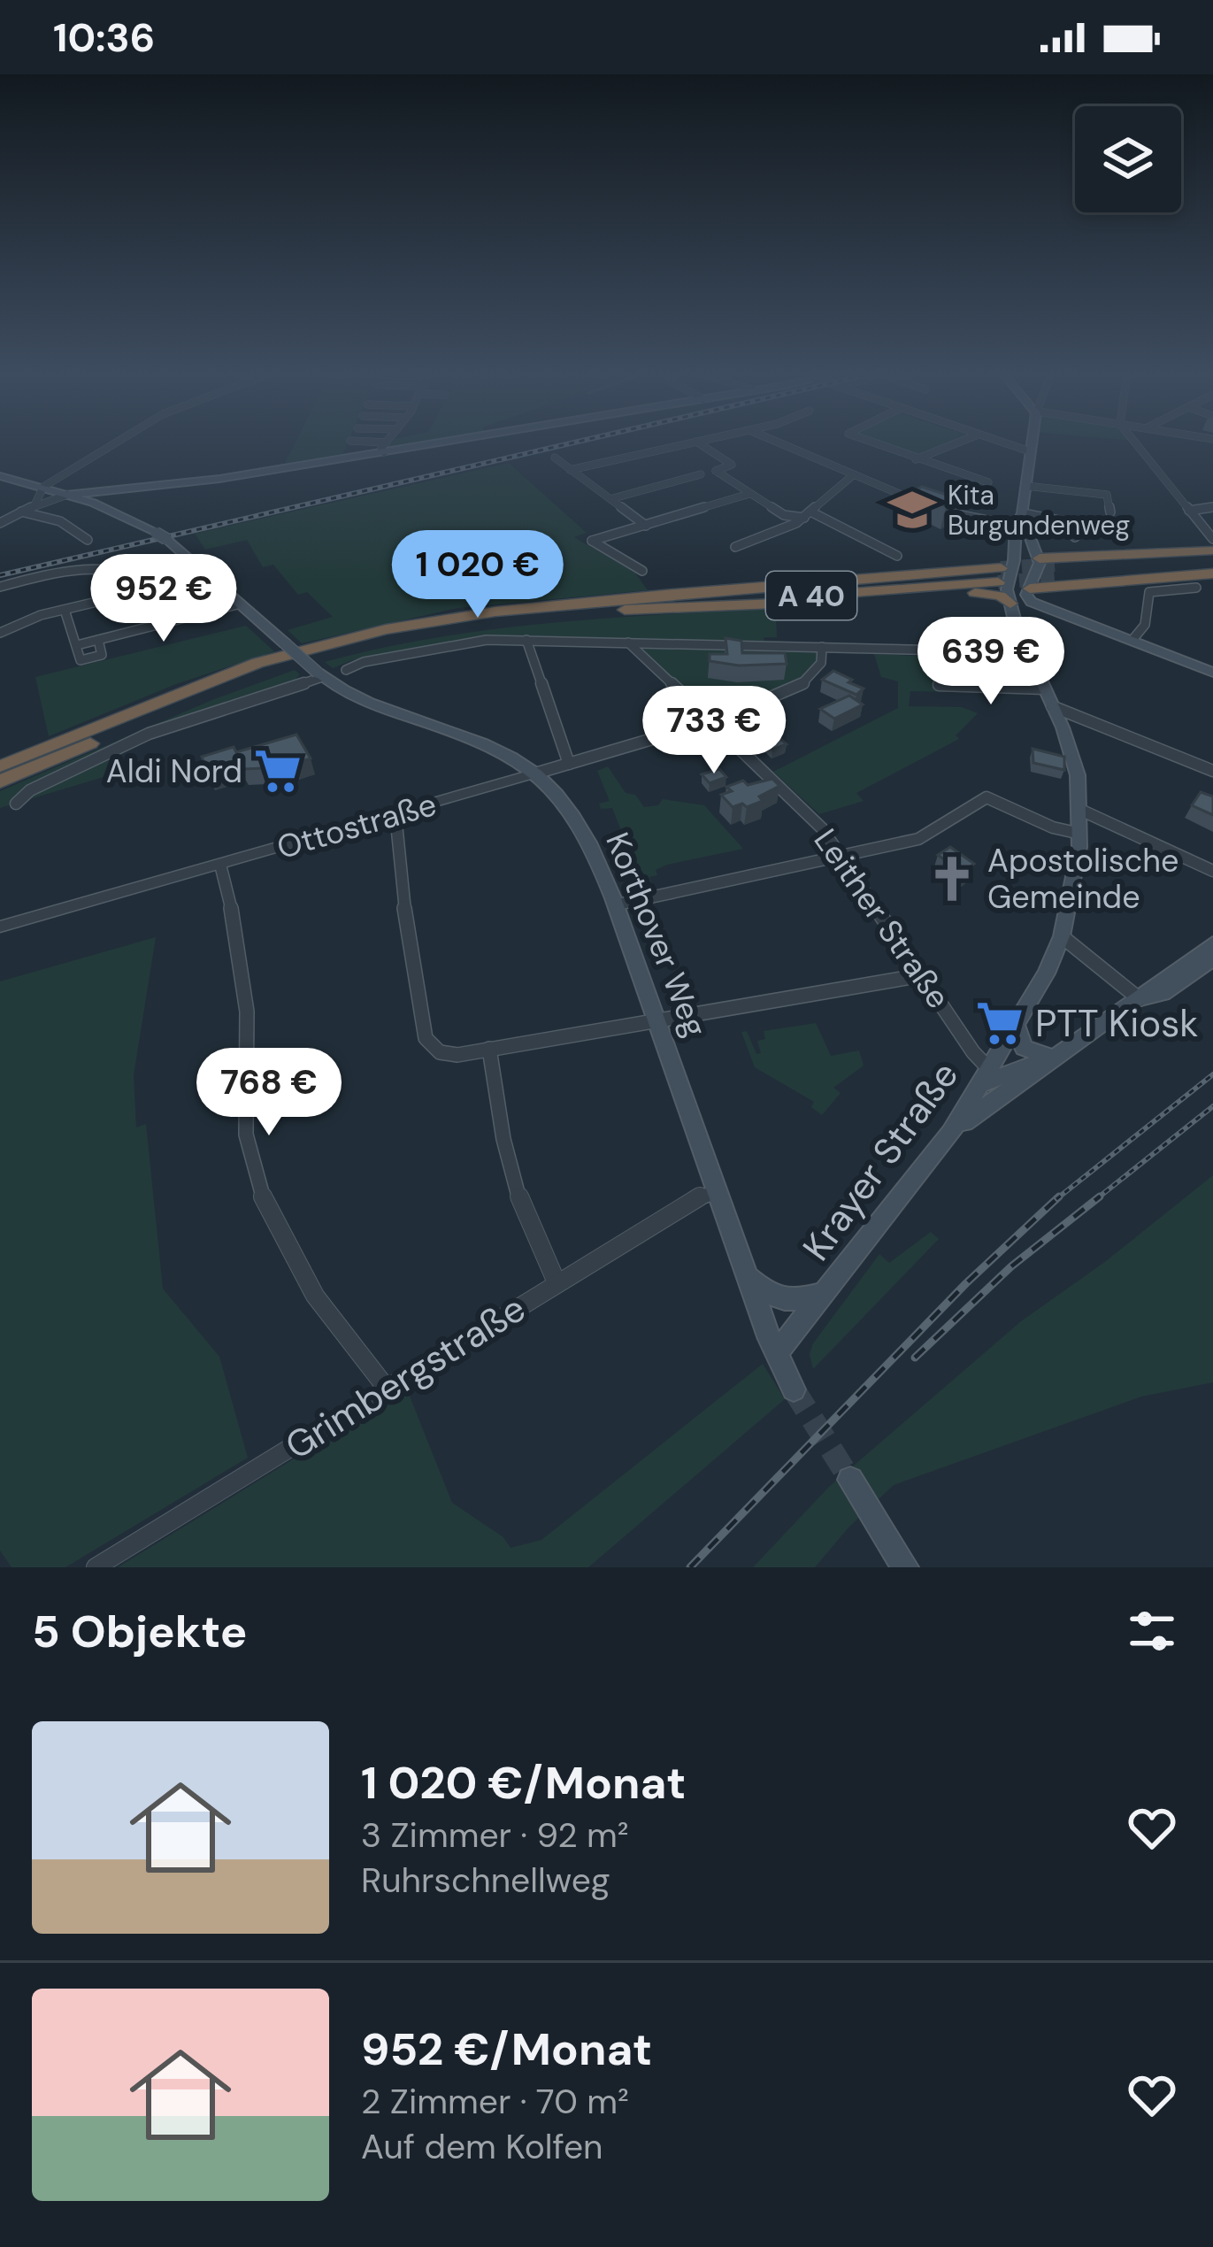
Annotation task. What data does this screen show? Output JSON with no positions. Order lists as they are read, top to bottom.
{
  "streets": {
    "highway": ["A 40"],
    "main road": ["Korthover Weg", "Krayer Straße"],
    "street": ["Ottostraße", "Leither Straße", "Grimbergstraße"]
  },
  "crossings": [
    ["A 40", "Krayer Straße"],
    ["Ottostraße", "Leither Straße"],
    ["Ottostraße", "Korthover Weg"],
    ["Leither Straße", "Krayer Straße"],
    ["Korthover Weg", "Krayer Straße"],
    ["Korthover Weg", "Grimbergstraße"]
  ],
  "places": {
    "school or university": ["Kita Burgundenweg"],
    "supermarket": ["Aldi Nord", "PTT Kiosk"],
    "church": ["Apostolische Gemeinde"]
  },
  "page": {
    "status": "10:36",
    "price": [
      "1 020 €",
      "952 €",
      "639 €",
      "733 €",
      "768 €"
    ],
    "heading": "5 Objekte",
    "list": [
      {
        "name": "1 020 €/Monat",
        "note": "3 Zimmer · 92 m² · Ruhrschnellweg"
      },
      {
        "name": "952 €/Monat",
        "note": "2 Zimmer · 70 m² · Auf dem Kolfen"
      }
    ]
  }
}
